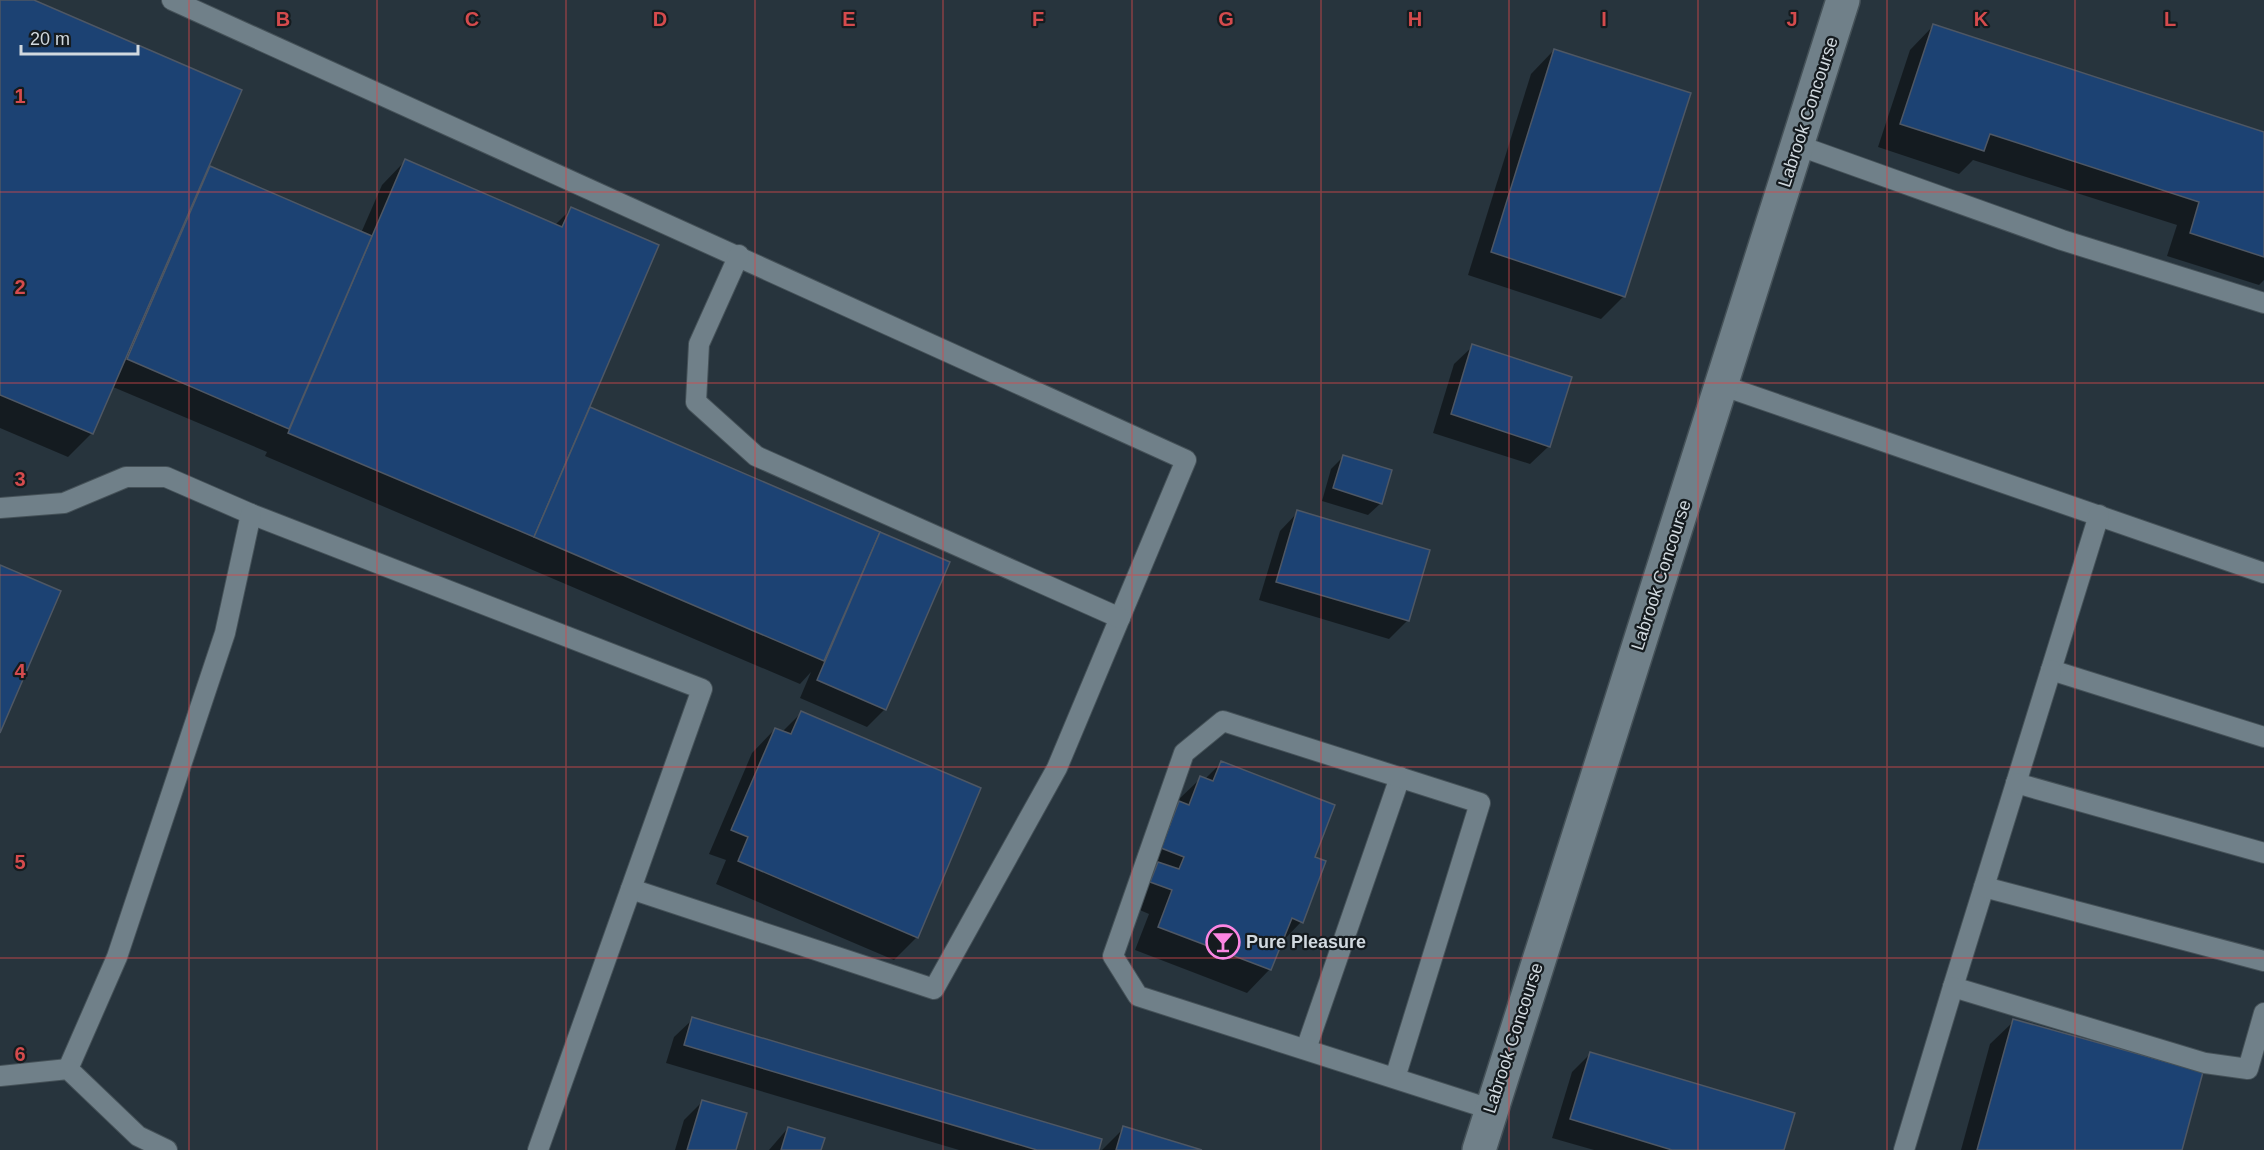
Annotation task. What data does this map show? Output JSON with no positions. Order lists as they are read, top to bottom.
{
  "streets": {
    "street": ["Labrook Concourse"]
  },
  "places": {
    "bar": ["Pure Pleasure"]
  },
  "scale_bar": "20 m",
  "grid": {
    "columns": [
      "B",
      "C",
      "D",
      "E",
      "F",
      "G",
      "H",
      "I",
      "J",
      "K",
      "L"
    ],
    "rows": [
      "1",
      "2",
      "3",
      "4",
      "5",
      "6"
    ]
  }
}
